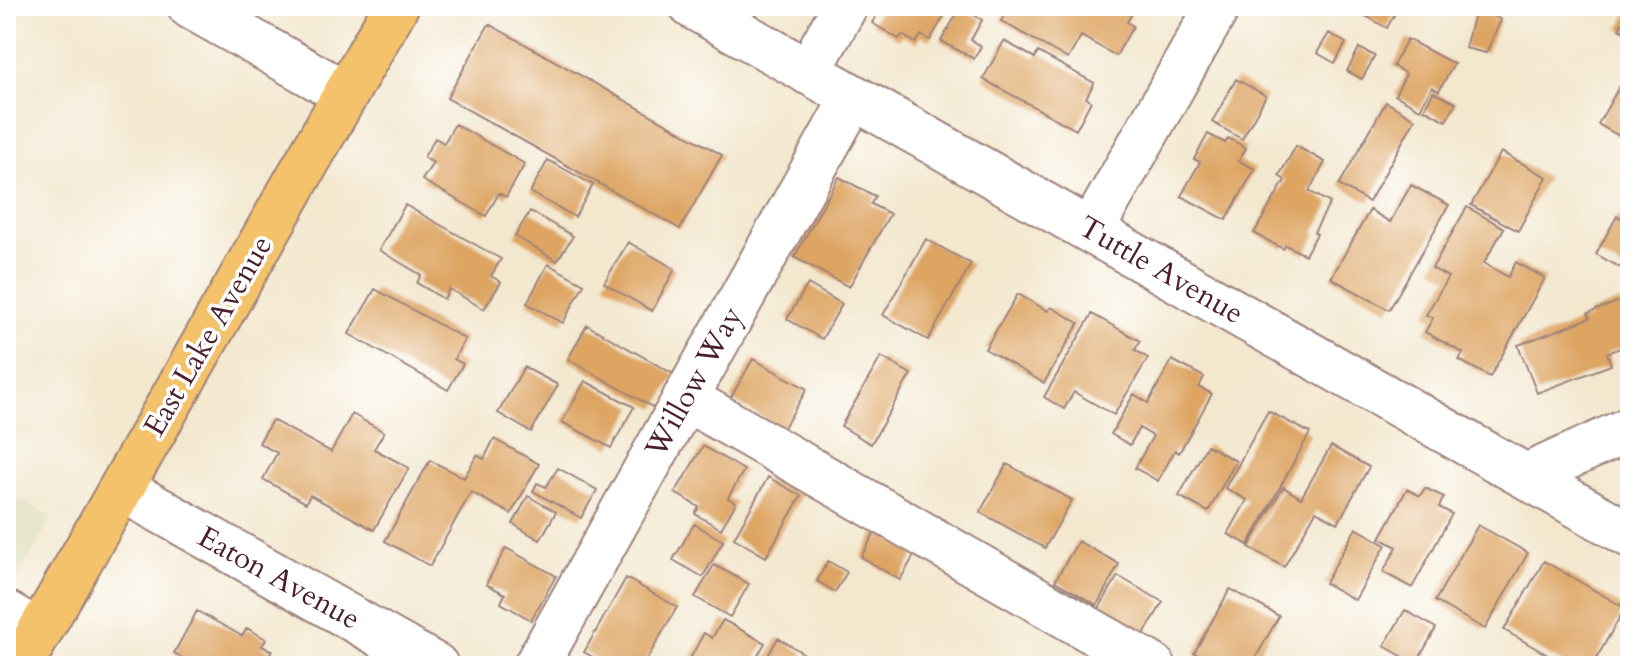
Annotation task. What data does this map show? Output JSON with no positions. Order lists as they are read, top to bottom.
{
  "streets": {
    "main road": ["East Lake Avenue"],
    "street": ["Tuttle Avenue", "Willow Way", "Eaton Avenue"]
  },
  "crossings": [
    ["Tuttle Avenue", "Willow Way"],
    ["East Lake Avenue", "Eaton Avenue"]
  ]
}
